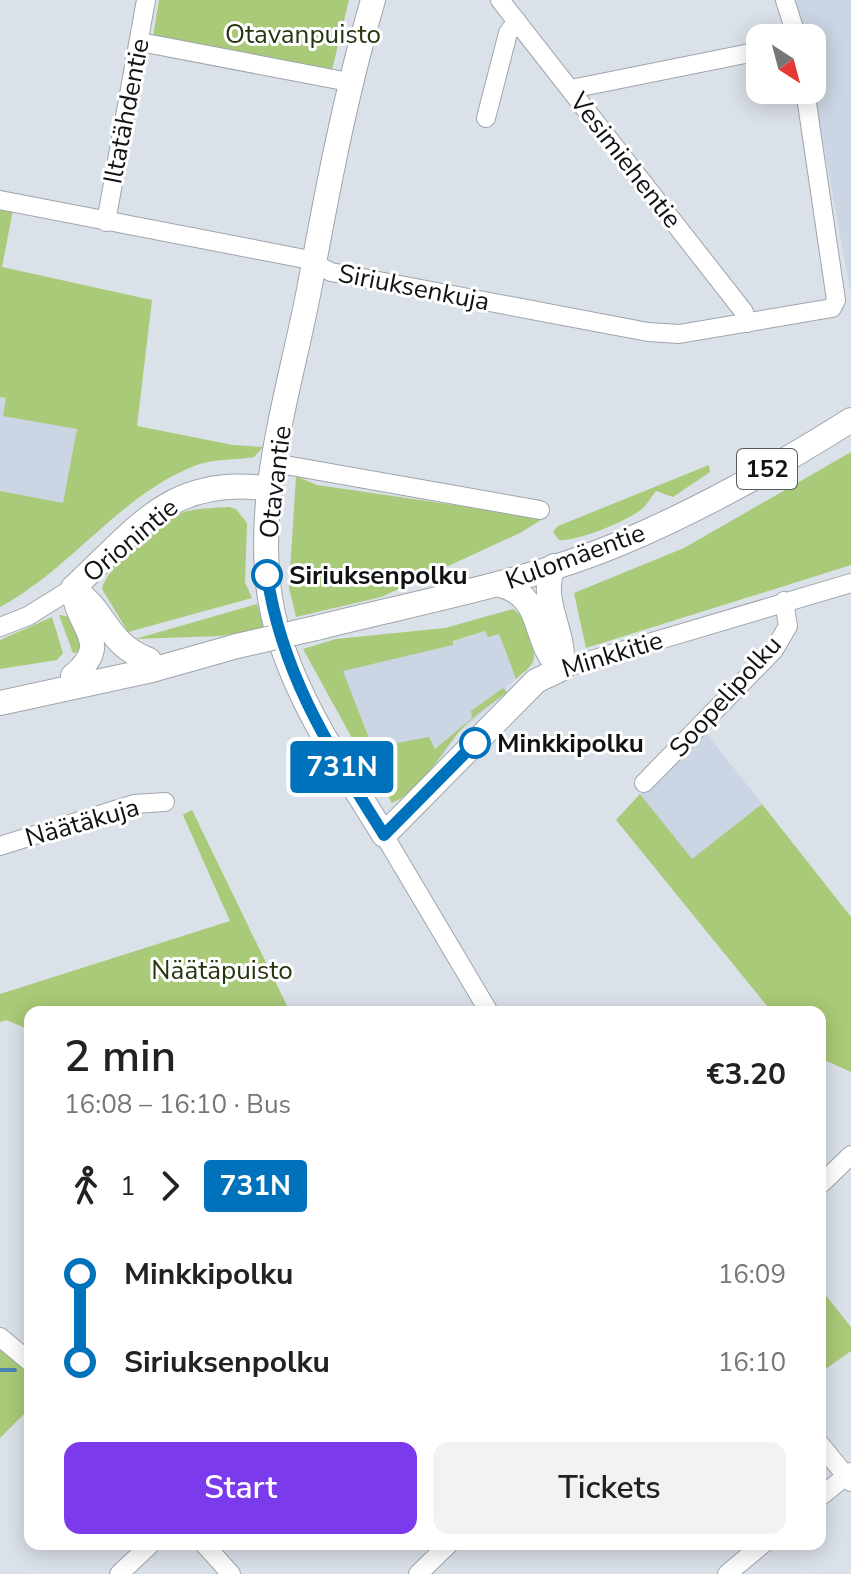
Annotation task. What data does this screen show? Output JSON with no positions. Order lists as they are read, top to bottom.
{
  "streets": {
    "main road": [
      "152",
      "Otavantie",
      "Orionintie",
      "Kulomäentie",
      "Minkkitie"
    ],
    "street": [
      "Iltatähdentie",
      "Vesimiehentie",
      "Siriuksenkuja",
      "Soopelipolku",
      "Näätäkuja"
    ]
  },
  "crossings": [
    ["Iltatähdentie", "Siriuksenkuja"],
    ["Vesimiehentie", "Siriuksenkuja"],
    ["Siriuksenkuja", "Otavantie"],
    ["Otavantie", "Orionintie"],
    ["Otavantie", "Minkkitie"],
    ["Minkkitie", "Soopelipolku"]
  ],
  "parks": ["Otavanpuisto", "Näätäpuisto"],
  "places": ["Siriuksenpolku", "Minkkipolku"],
  "lines": ["bus line 731N"],
  "north": "bottom right",
  "page": {
    "on_map": "731N",
    "heading": ["2 min", "16:08 – 16:10 · Bus", "€3.20"],
    "legs": ["1", "731N"],
    "list": [
      {
        "name": "Minkkipolku",
        "value": "16:09"
      },
      {
        "name": "Siriuksenpolku",
        "value": "16:10"
      }
    ],
    "buttons": ["Start", "Tickets"]
  }
}
